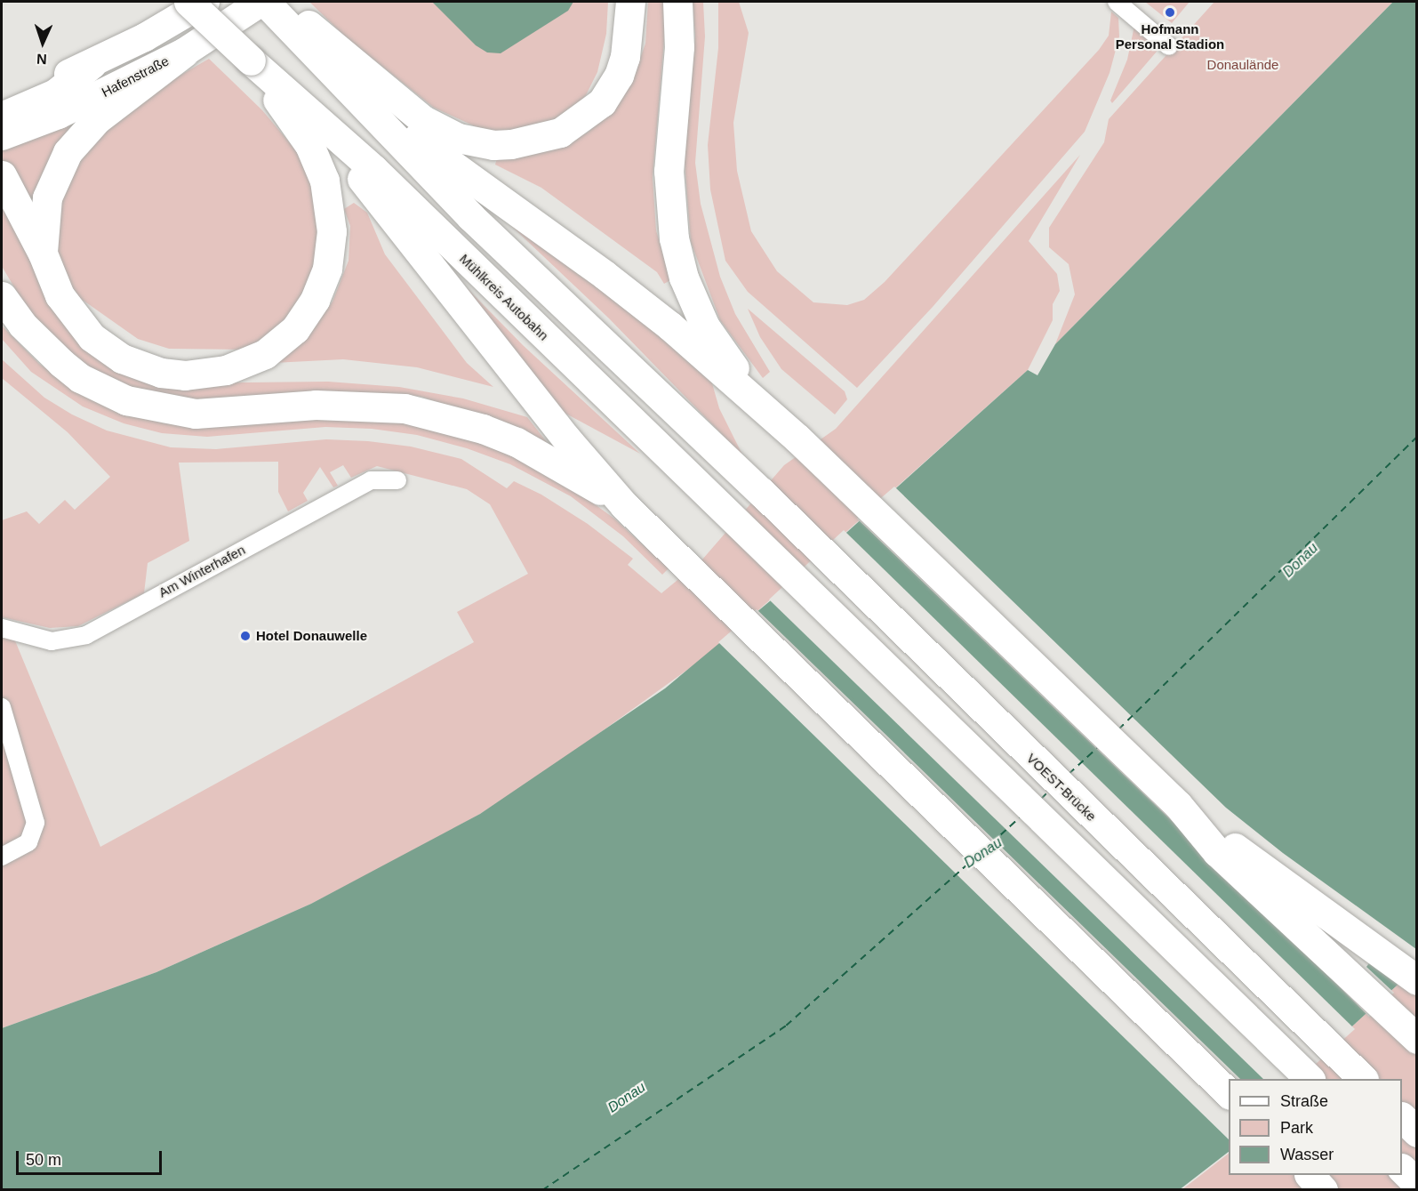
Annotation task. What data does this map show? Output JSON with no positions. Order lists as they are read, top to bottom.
{
  "streets": {
    "highway": ["Mühlkreis Autobahn", "VOEST-Brücke"],
    "main road": ["Hafenstraße"],
    "street": ["Am Winterhafen"]
  },
  "water": ["Donau"],
  "parks": ["Donaulände"],
  "places": ["Hofmann Personal Stadion", "Hotel Donauwelle"],
  "legend": ["Straße", "Park", "Wasser"],
  "scale_bar": "50 m",
  "north": "bottom"
}
